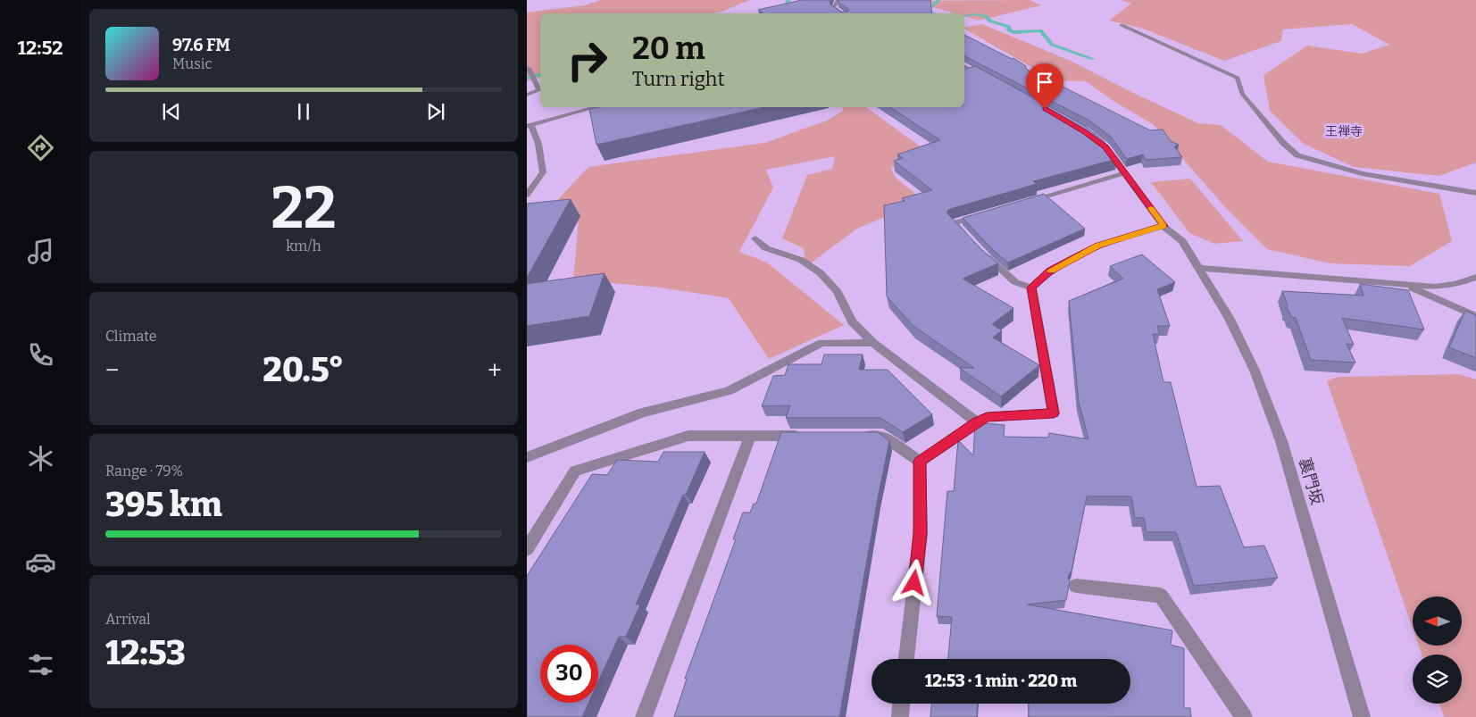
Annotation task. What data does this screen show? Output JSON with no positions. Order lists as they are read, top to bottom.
{
  "streets": {
    "street": ["裏門坂"]
  },
  "districts": ["王禅寺"],
  "north": "left",
  "page": {
    "tabs": "12:52",
    "turn": ["20 m", "Turn right"],
    "song": ["97.6 FM", "Music"],
    "tile": [
      ["22", "km/h"],
      "Climate",
      ["Range · 79%", "395 km"],
      ["Arrival", "12:53"]
    ],
    "heat": ["−", "20.5°", "+"],
    "limit": "30",
    "trip": "12:53 · 1 min · 220 m"
  }
}
